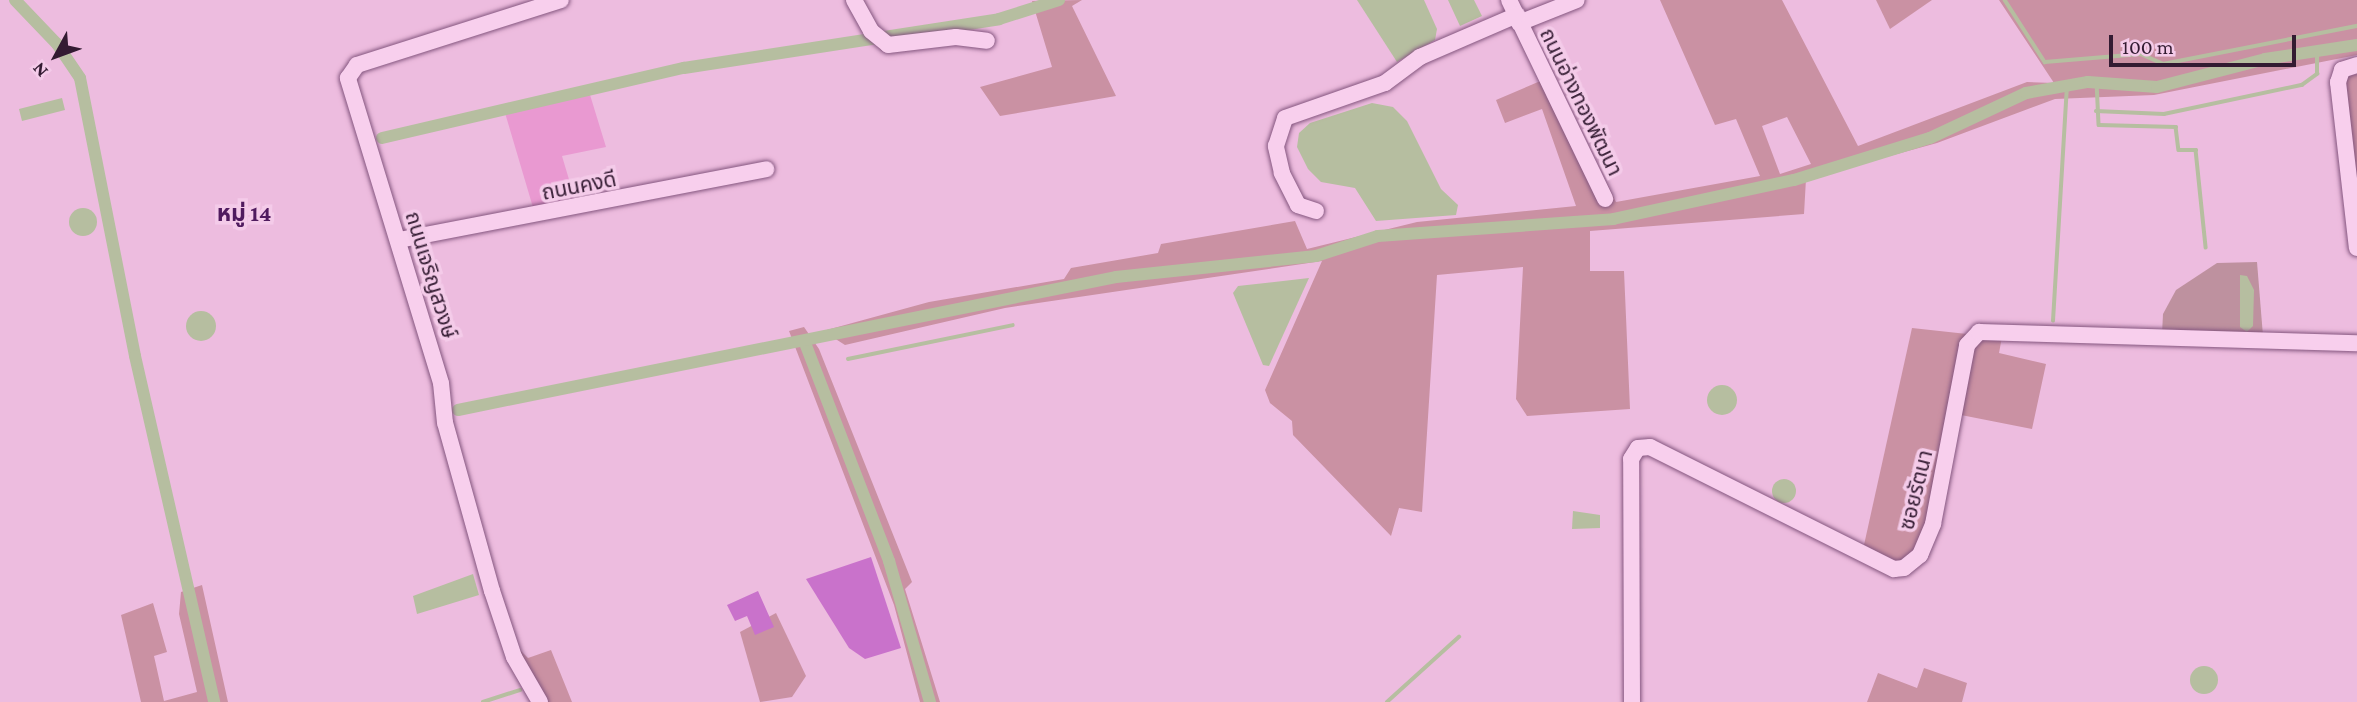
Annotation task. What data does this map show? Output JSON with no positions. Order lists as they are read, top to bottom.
{
  "streets": {
    "street": [
      "ถนนอ่างทองพัฒนา",
      "ถนนคงดี",
      "ถนนเจริญสวงษ์",
      "ซอยรัตนา"
    ]
  },
  "crossings": [
    ["ถนนคงดี", "ถนนเจริญสวงษ์"]
  ],
  "districts": ["หมู่ 14"],
  "scale_bar": "100 m",
  "north": "bottom left"
}
